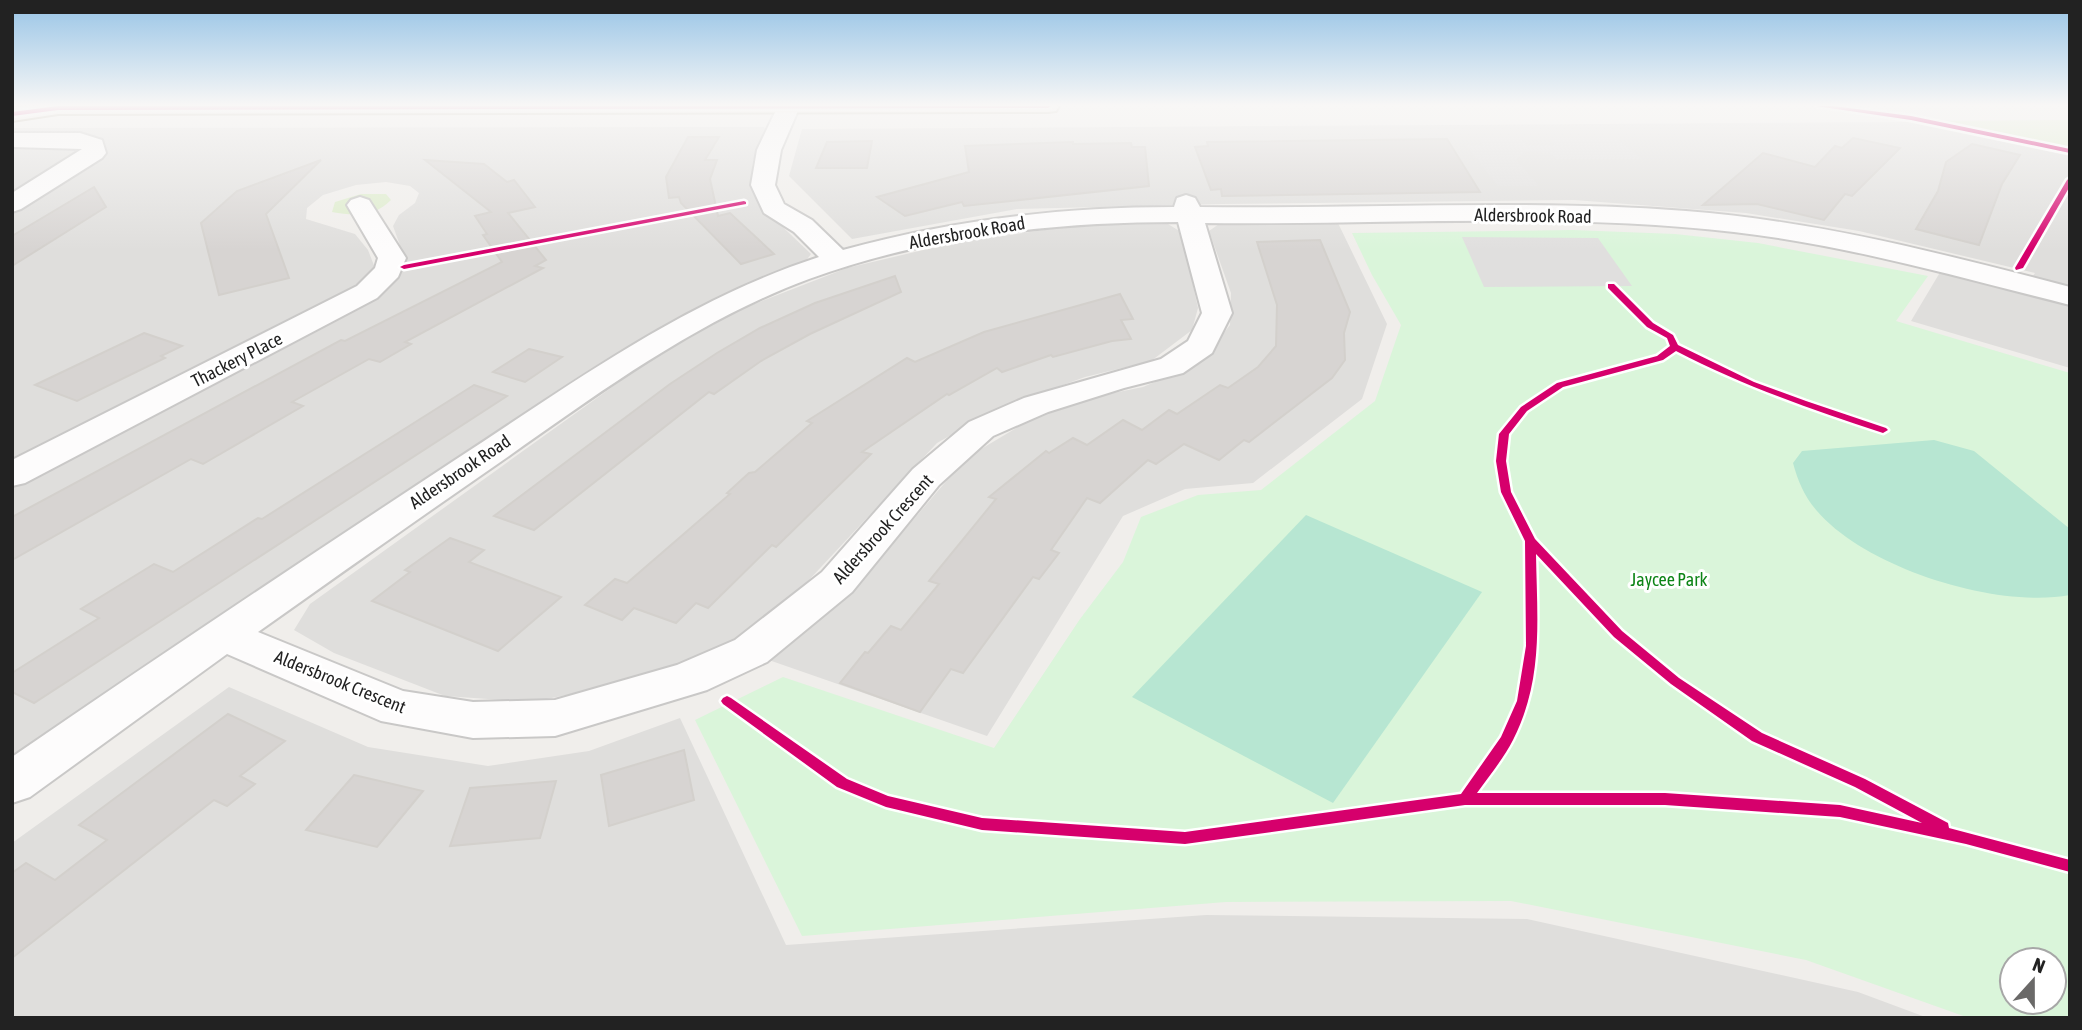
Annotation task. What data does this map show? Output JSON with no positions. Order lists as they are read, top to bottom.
{
  "streets": {
    "street": ["Aldersbrook Road", "Thackery Place", "Aldersbrook Crescent"]
  },
  "crossings": [
    ["Aldersbrook Road", "Aldersbrook Crescent"]
  ],
  "parks": ["Jaycee Park"],
  "north": "top"
}
